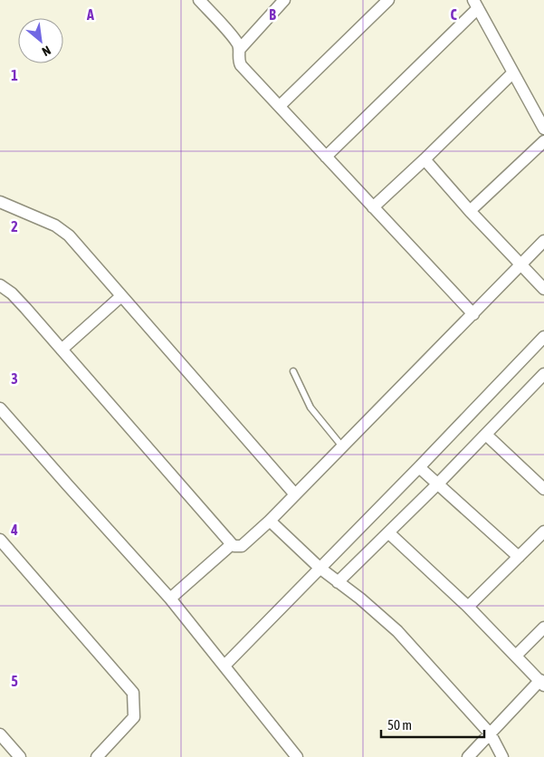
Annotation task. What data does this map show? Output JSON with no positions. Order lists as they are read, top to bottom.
{
  "scale_bar": "50 m",
  "north": "bottom right",
  "grid": {
    "columns": ["A", "B", "C"],
    "rows": [
      "1",
      "2",
      "3",
      "4",
      "5"
    ]
  }
}
